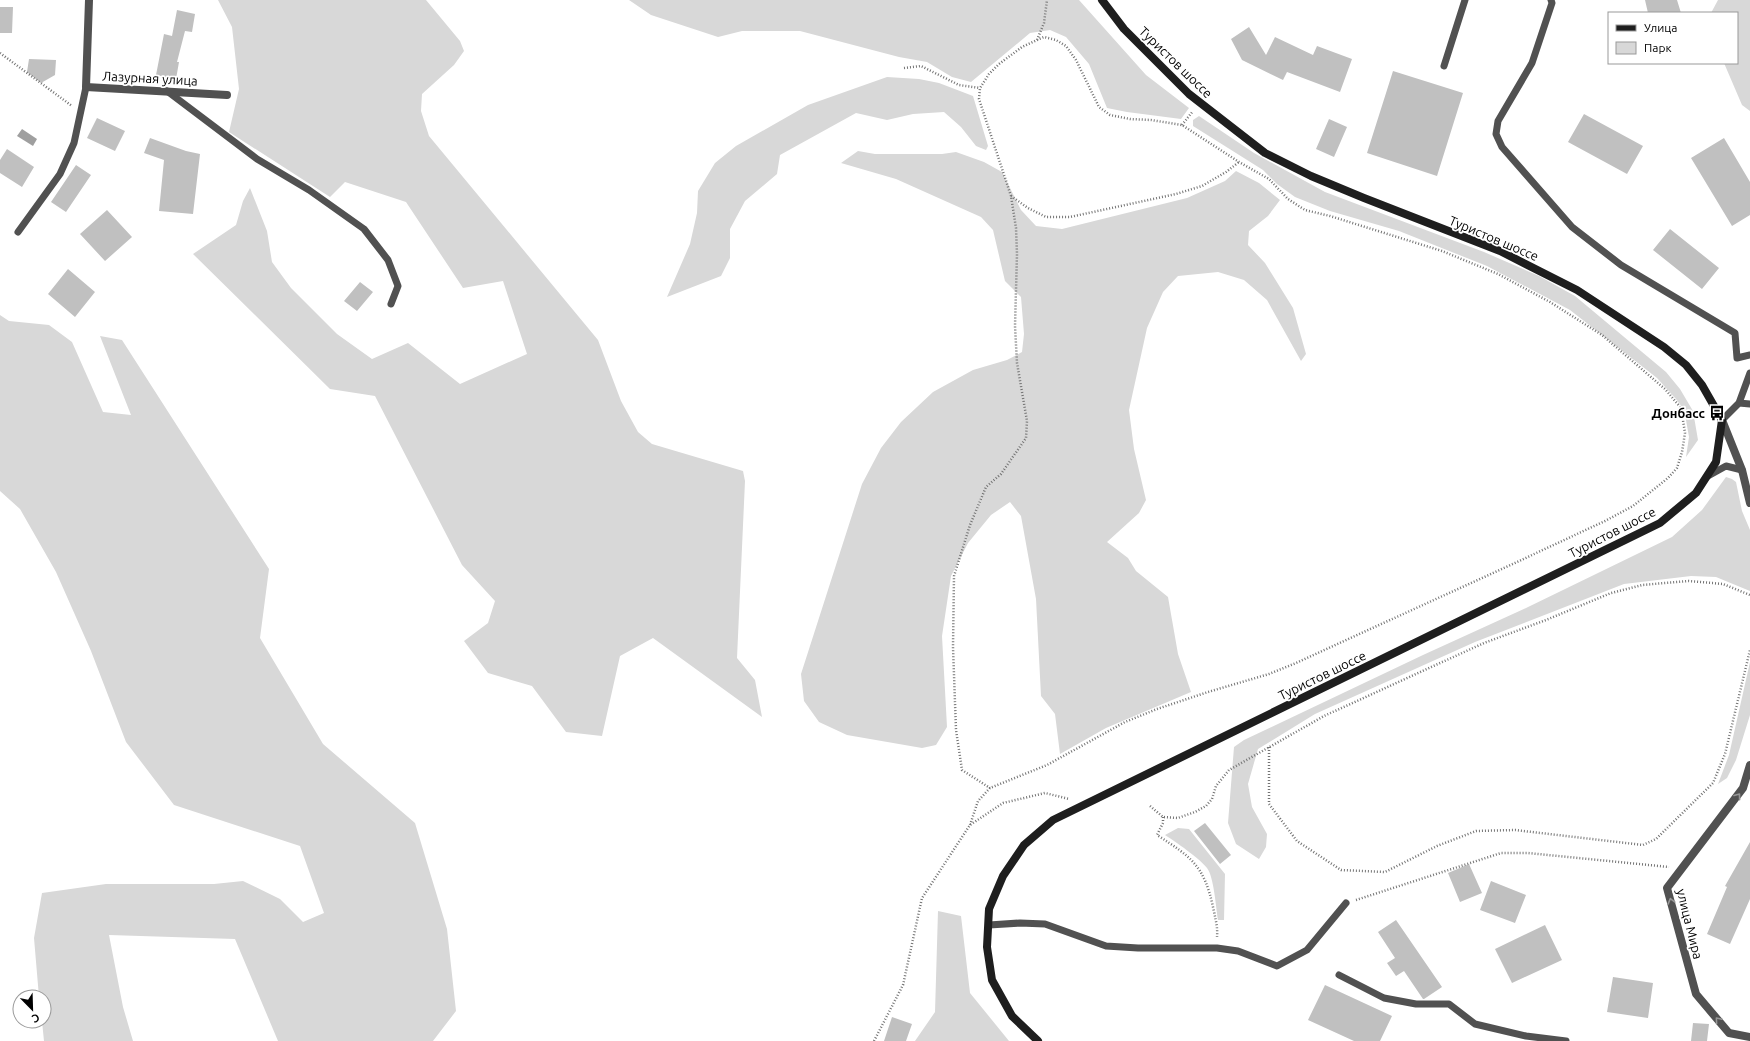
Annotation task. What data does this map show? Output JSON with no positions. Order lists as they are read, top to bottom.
{
  "streets": {
    "main road": ["Туристов шоссе"],
    "street": ["Лазурная улица", "улица Мира"]
  },
  "one_way": ["улица Мира"],
  "places": {
    "bus stop": ["Донбасс"]
  },
  "legend": ["Улица", "Парк"],
  "north": "bottom right"
}
